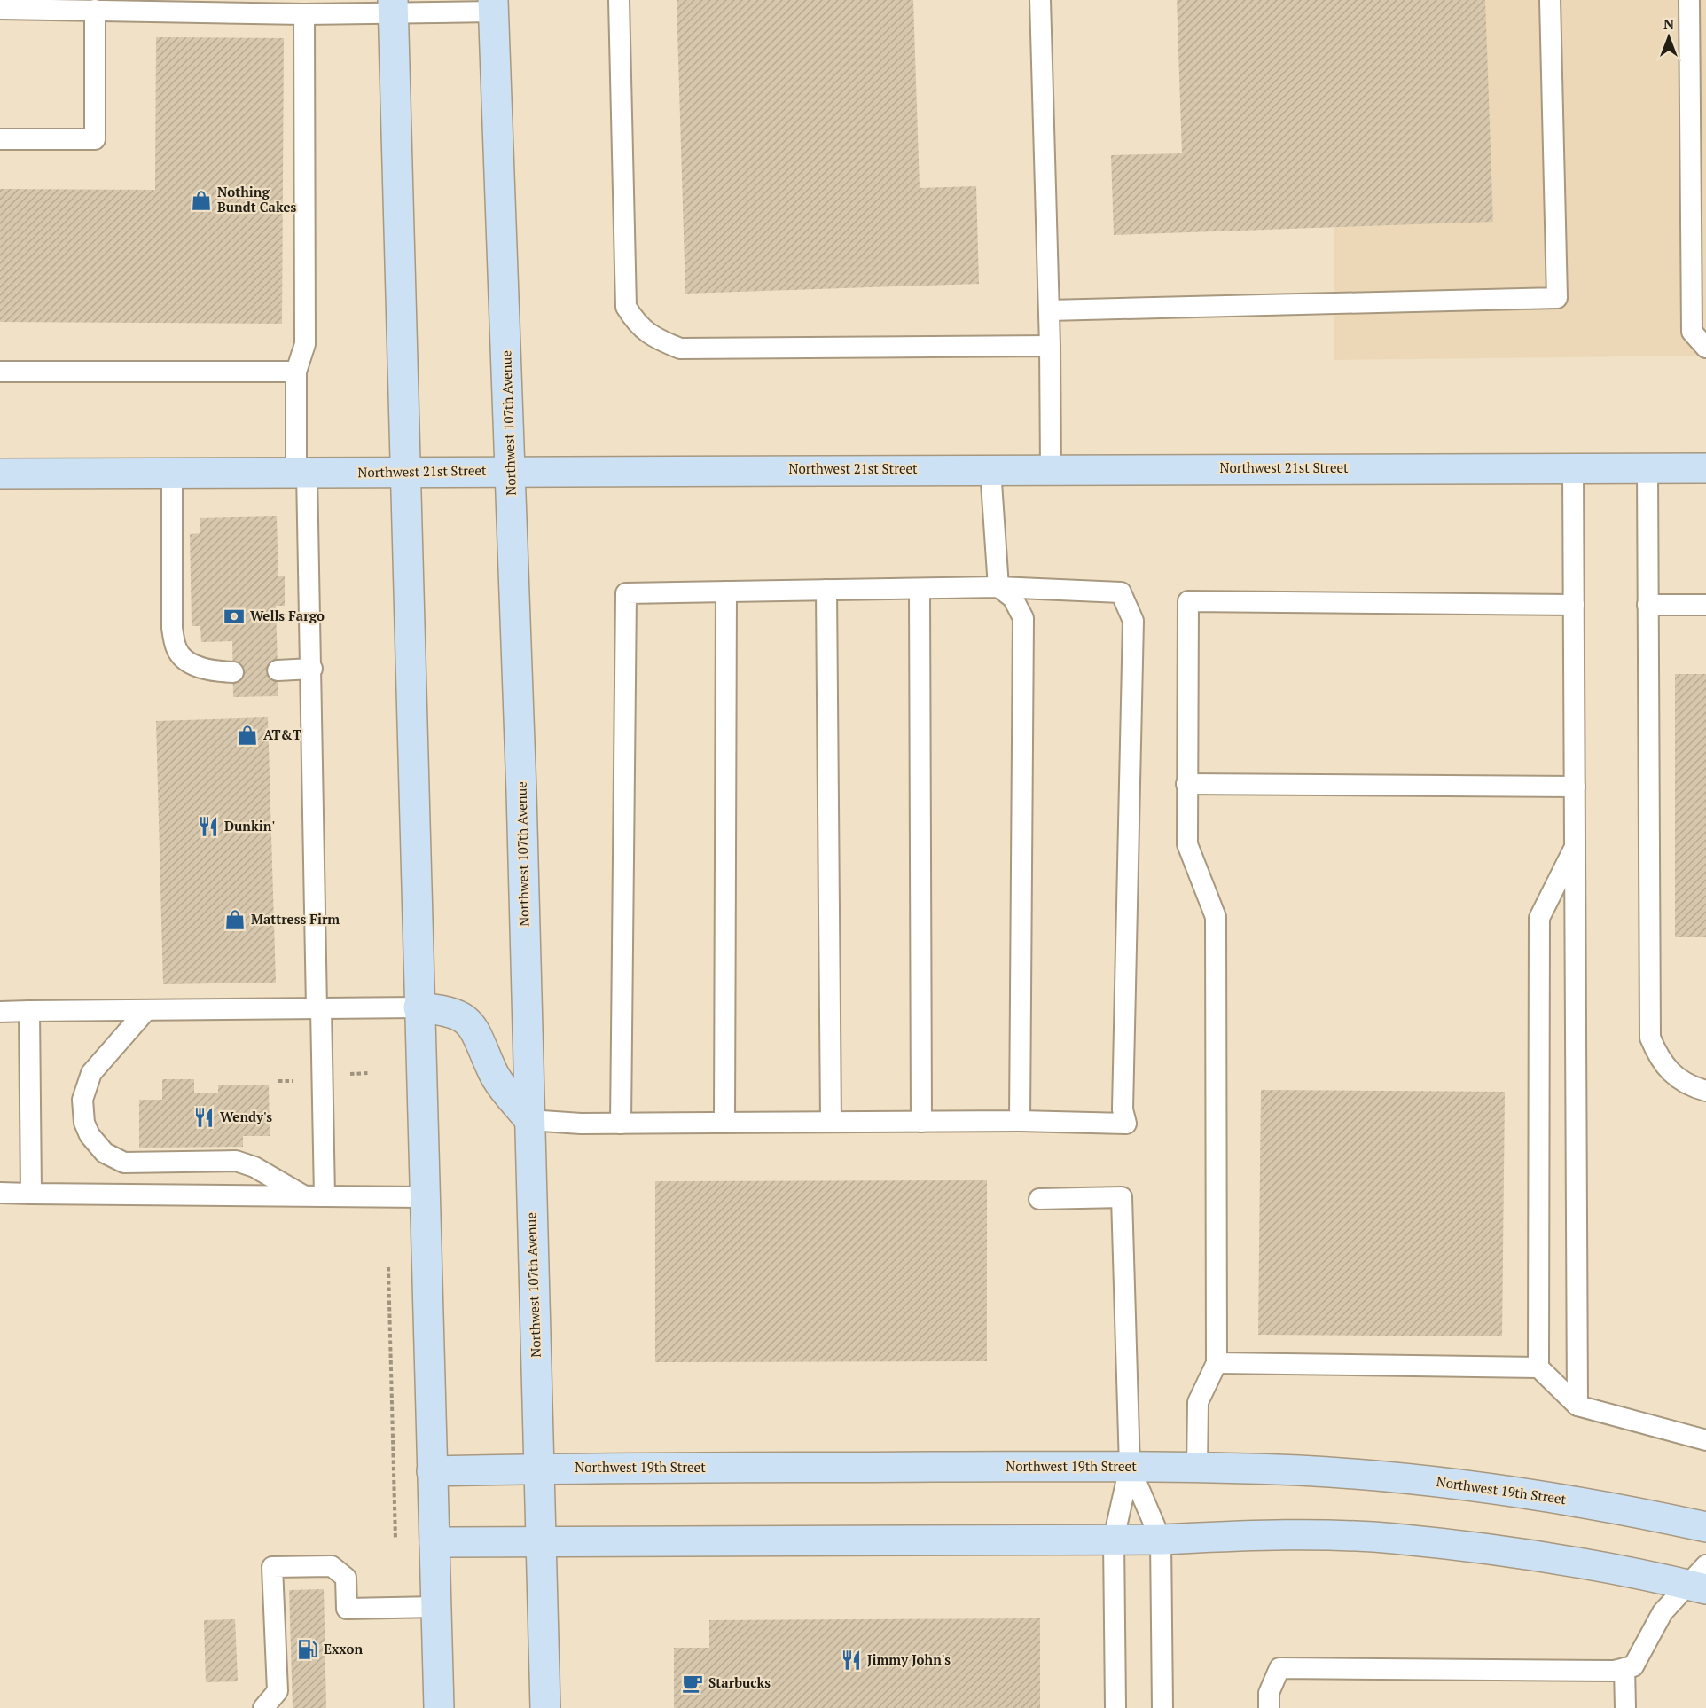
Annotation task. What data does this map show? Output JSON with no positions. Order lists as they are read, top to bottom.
{
  "streets": {
    "street": ["Northwest 107th Avenue", "Northwest 21st Street", "Northwest 19th Street"]
  },
  "crossings": [
    ["Northwest 107th Avenue", "Northwest 21st Street"],
    ["Northwest 107th Avenue", "Northwest 19th Street"]
  ],
  "places": {
    "shop": ["Nothing Bundt Cakes", "AT&T", "Mattress Firm"],
    "bank": ["Wells Fargo"],
    "restaurant": ["Dunkin'", "Wendy's", "Jimmy John's"],
    "fuel station": ["Exxon"],
    "cafe": ["Starbucks"]
  },
  "north": "top"
}
